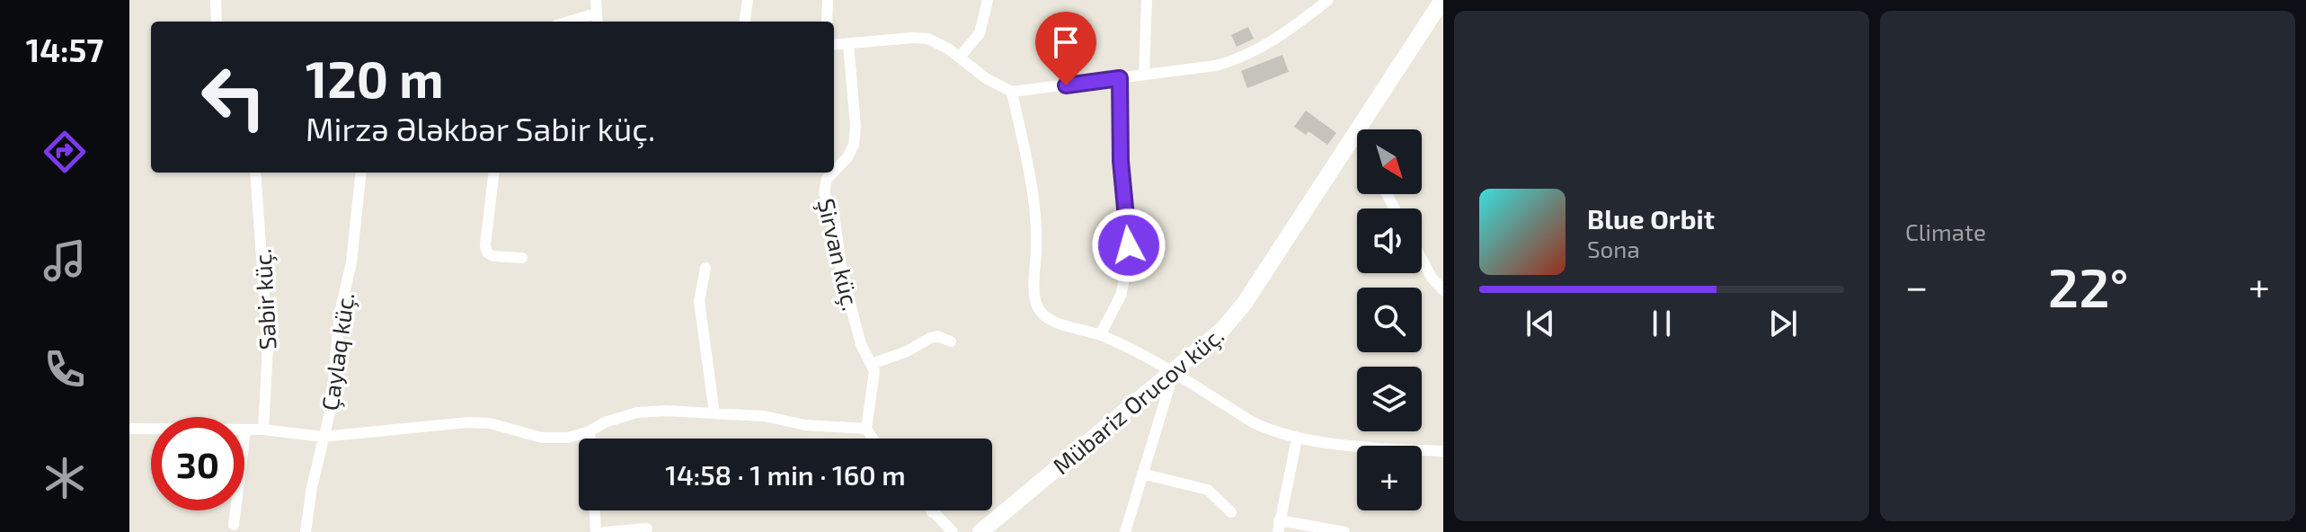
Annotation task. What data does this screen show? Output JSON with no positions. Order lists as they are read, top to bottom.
{
  "streets": {
    "street": [
      "Şirvan küç.",
      "Sabir küç.",
      "Çaylaq küç.",
      "Mübariz Orucov küç."
    ]
  },
  "north": "bottom right",
  "page": {
    "tabs": "14:57",
    "tile": "Climate",
    "turn": ["120 m", "Mirzə Ələkbər Sabir küç."],
    "map_buttons": "+",
    "song": ["Blue Orbit", "Sona"],
    "heat": ["−", "22°", "+"],
    "limit": "30",
    "trip": "14:58 · 1 min · 160 m"
  }
}
